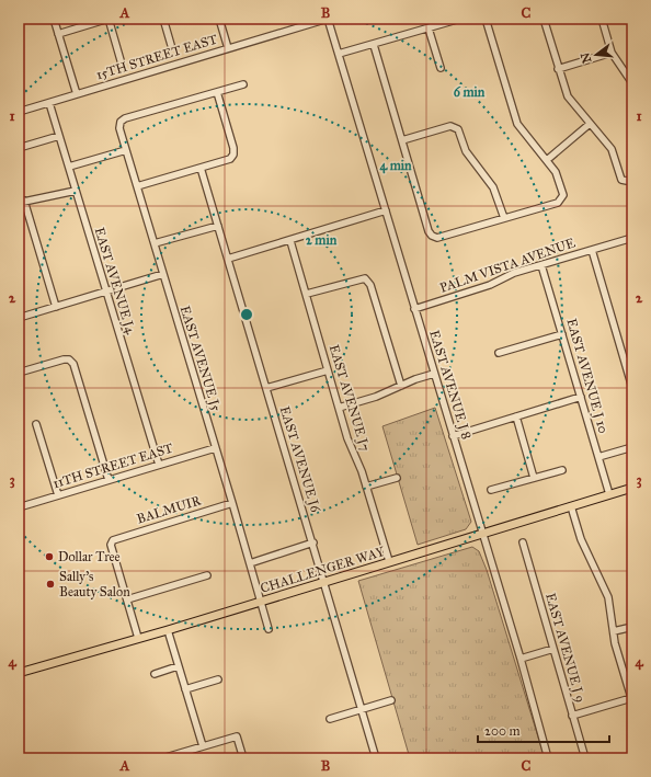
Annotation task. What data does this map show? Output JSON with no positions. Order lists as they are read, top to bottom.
{
  "streets": {
    "main road": ["CHALLENGER WAY"],
    "street": [
      "15TH STREET EAST",
      "PALM VISTA AVENUE",
      "EAST AVENUE J4",
      "EAST AVENUE J5",
      "EAST AVENUE J 10",
      "EAST AVENUE J 8",
      "EAST AVENUE J7",
      "EAST AVENUE J6",
      "11TH STREET EAST",
      "BALMUIR",
      "EAST AVENUE J 9"
    ]
  },
  "crossings": [
    ["15TH STREET EAST", "EAST AVENUE J4"],
    ["15TH STREET EAST", "EAST AVENUE J 8"],
    ["PALM VISTA AVENUE", "EAST AVENUE J 10"],
    ["PALM VISTA AVENUE", "EAST AVENUE J 8"],
    ["EAST AVENUE J4", "11TH STREET EAST"],
    ["EAST AVENUE J5", "11TH STREET EAST"],
    ["EAST AVENUE J5", "BALMUIR"],
    ["EAST AVENUE J5", "CHALLENGER WAY"],
    ["EAST AVENUE J 10", "CHALLENGER WAY"],
    ["EAST AVENUE J 8", "CHALLENGER WAY"],
    ["EAST AVENUE J7", "CHALLENGER WAY"],
    ["EAST AVENUE J6", "CHALLENGER WAY"]
  ],
  "places": ["Dollar Tree", "Sally's Beauty Salon"],
  "scale_bar": "200 m",
  "north": "left",
  "grid": {
    "columns": ["A", "B", "C"],
    "rows": [
      "1",
      "2",
      "3",
      "4"
    ]
  },
  "rings": ["6 min", "4 min", "2 min"]
}
